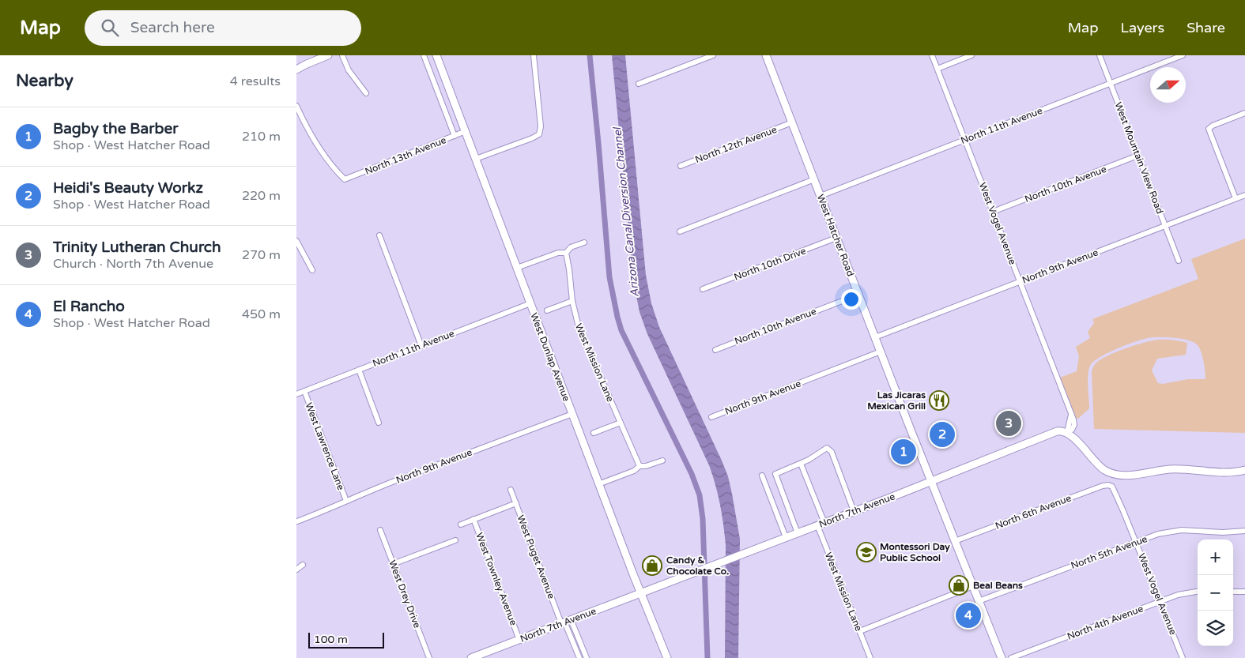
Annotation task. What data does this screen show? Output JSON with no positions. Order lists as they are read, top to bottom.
{
  "streets": {
    "main road": ["West Hatcher Road", "West Dunlap Avenue", "North 7th Avenue"],
    "street": [
      "North 11th Avenue",
      "North 12th Avenue",
      "North 13th Avenue",
      "West Mountain View Road",
      "North 10th Avenue",
      "West Vogel Avenue",
      "North 10th Drive",
      "North 9th Avenue",
      "West Mission Lane",
      "West Lawrence Lane",
      "North 6th Avenue",
      "North 5th Avenue",
      "West Puget Avenue",
      "West Townley Avenue",
      "West Drey Drive",
      "North 4th Avenue"
    ]
  },
  "crossings": [
    ["North 11th Avenue", "West Mountain View Road"],
    ["North 11th Avenue", "West Vogel Avenue"],
    ["North 11th Avenue", "West Hatcher Road"],
    ["North 11th Avenue", "West Dunlap Avenue"],
    ["North 11th Avenue", "West Lawrence Lane"],
    ["North 12th Avenue", "West Hatcher Road"],
    ["North 13th Avenue", "West Dunlap Avenue"],
    ["West Mountain View Road", "North 10th Avenue"],
    ["West Mountain View Road", "North 9th Avenue"],
    ["North 10th Avenue", "West Vogel Avenue"],
    ["North 10th Avenue", "West Hatcher Road"],
    ["West Vogel Avenue", "North 9th Avenue"],
    ["West Vogel Avenue", "North 7th Avenue"],
    ["West Vogel Avenue", "North 6th Avenue"],
    ["West Vogel Avenue", "North 5th Avenue"],
    ["West Vogel Avenue", "North 4th Avenue"],
    ["West Hatcher Road", "North 10th Drive"],
    ["West Hatcher Road", "North 9th Avenue"],
    ["West Hatcher Road", "North 7th Avenue"],
    ["West Hatcher Road", "North 6th Avenue"],
    ["West Hatcher Road", "North 5th Avenue"],
    ["North 9th Avenue", "West Dunlap Avenue"],
    ["North 9th Avenue", "West Lawrence Lane"],
    ["West Dunlap Avenue", "North 7th Avenue"],
    ["West Mission Lane", "North 7th Avenue"],
    ["North 7th Avenue", "West Puget Avenue"],
    ["North 7th Avenue", "West Townley Avenue"]
  ],
  "water": ["Arizona Canal Diversion Channel"],
  "places": {
    "restaurant": ["Las Jicaras Mexican Grill"],
    "school or university": ["Montessori Day Public School"],
    "shop": ["Candy & Chocolate Co.", "Beal Beans"]
  },
  "scale_bar": "100 m",
  "north": "right",
  "page": {
    "header": "Map",
    "search": "Search here",
    "nav": ["Map", "Layers", "Share"],
    "heading": ["Nearby", "4 results"],
    "list": [
      {
        "mark": "1",
        "name": "Bagby the Barber",
        "note": "Shop · West Hatcher Road",
        "value": "210 m"
      },
      {
        "mark": "2",
        "name": "Heidi's Beauty Workz",
        "note": "Shop · West Hatcher Road",
        "value": "220 m"
      },
      {
        "mark": "3",
        "name": "Trinity Lutheran Church",
        "note": "Church · North 7th Avenue",
        "value": "270 m"
      },
      {
        "mark": "4",
        "name": "El Rancho",
        "note": "Shop · West Hatcher Road",
        "value": "450 m"
      }
    ],
    "pins": [
      "3",
      "2",
      "1",
      "4"
    ],
    "map_buttons": ["+", "−"],
    "scale": "100 m"
  }
}
